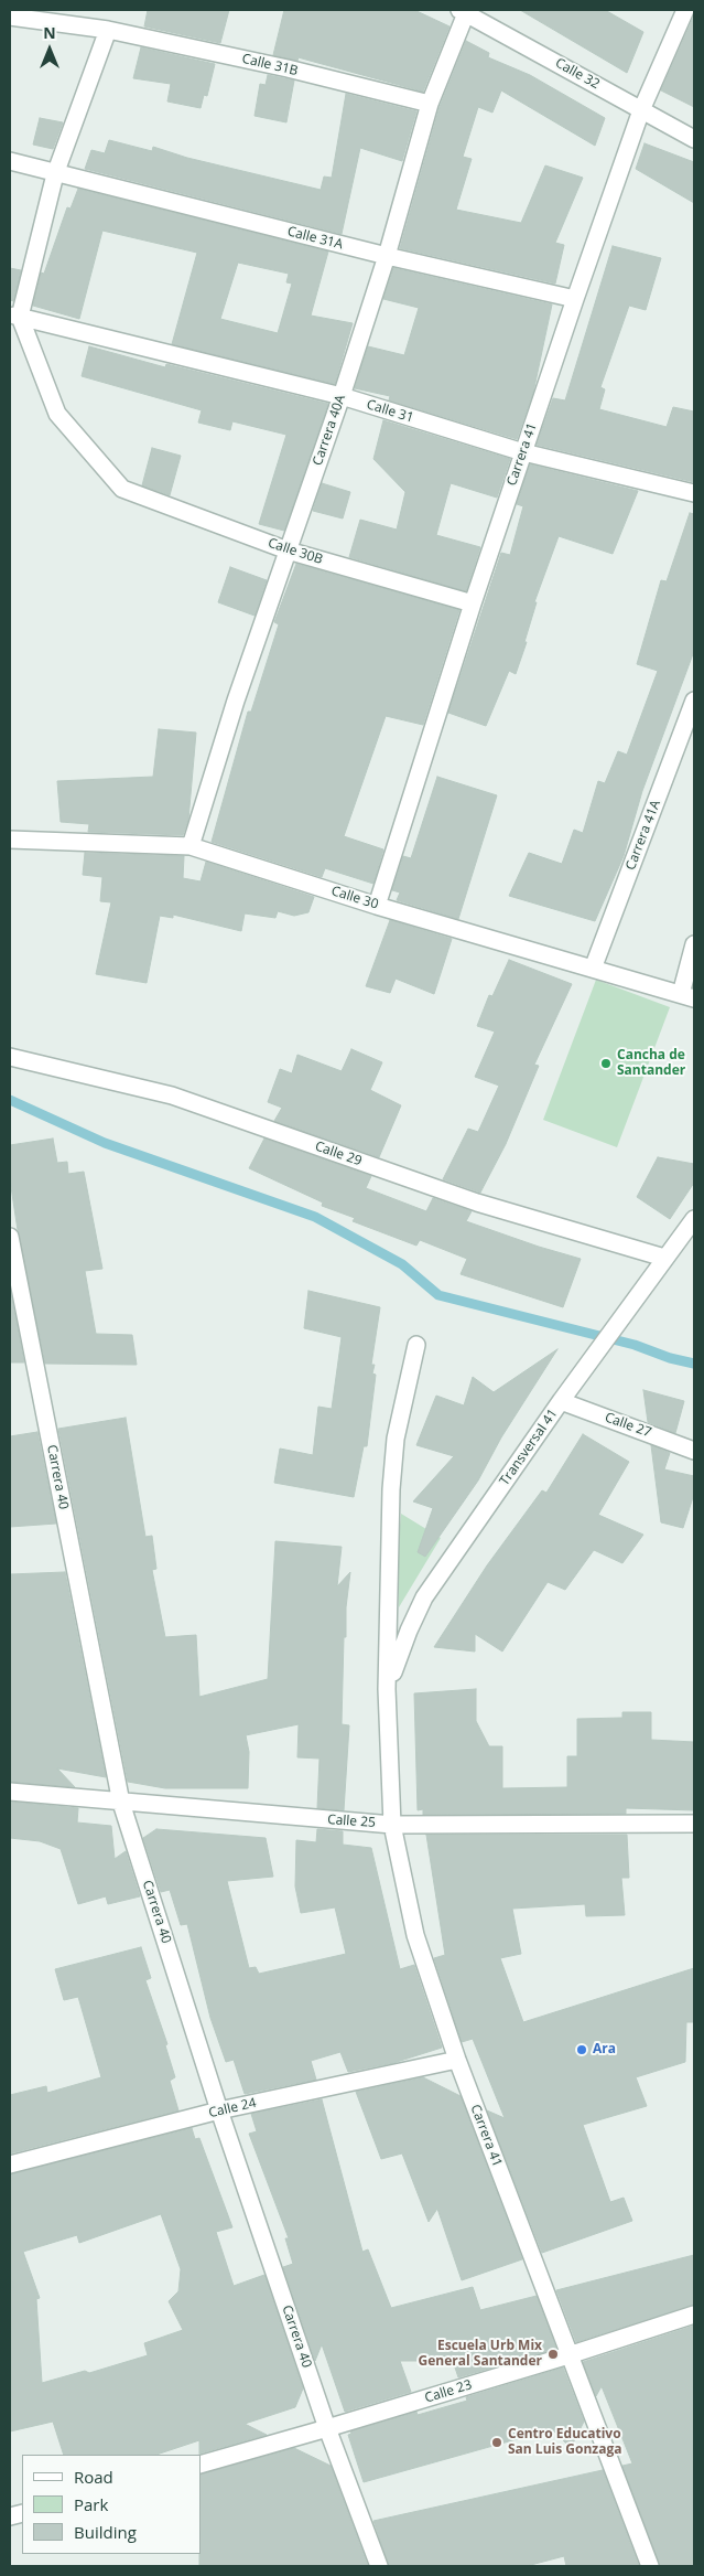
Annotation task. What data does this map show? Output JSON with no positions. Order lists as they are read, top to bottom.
{
  "streets": {
    "street": [
      "Calle 31B",
      "Calle 32",
      "Calle 31A",
      "Calle 31",
      "Carrera 40A",
      "Carrera 41",
      "Calle 30B",
      "Carrera 41A",
      "Calle 30",
      "Calle 29",
      "Calle 27",
      "Transversal 41",
      "Carrera 40",
      "Calle 25",
      "Calle 24",
      "Calle 23"
    ]
  },
  "crossings": [
    ["Calle 31B", "Carrera 40A"],
    ["Calle 32", "Carrera 40A"],
    ["Calle 32", "Carrera 41"],
    ["Calle 31A", "Carrera 40A"],
    ["Calle 31A", "Carrera 41"],
    ["Calle 31", "Carrera 40A"],
    ["Calle 31", "Carrera 41"],
    ["Calle 31", "Calle 30B"],
    ["Carrera 40A", "Calle 30B"],
    ["Carrera 40A", "Calle 30"],
    ["Carrera 41", "Calle 30B"],
    ["Carrera 41", "Calle 30"],
    ["Carrera 41", "Transversal 41"],
    ["Carrera 41", "Calle 25"],
    ["Carrera 41", "Calle 24"],
    ["Carrera 41", "Calle 23"],
    ["Carrera 41A", "Calle 30"],
    ["Calle 29", "Transversal 41"],
    ["Calle 27", "Transversal 41"],
    ["Carrera 40", "Calle 25"],
    ["Carrera 40", "Calle 24"],
    ["Carrera 40", "Calle 23"]
  ],
  "places": [
    "Cancha de Santander",
    "Ara",
    "Escuela Urb Mix General Santander",
    "Centro Educativo San Luis Gonzaga"
  ],
  "legend": ["Road", "Park", "Building"],
  "north": "top"
}
